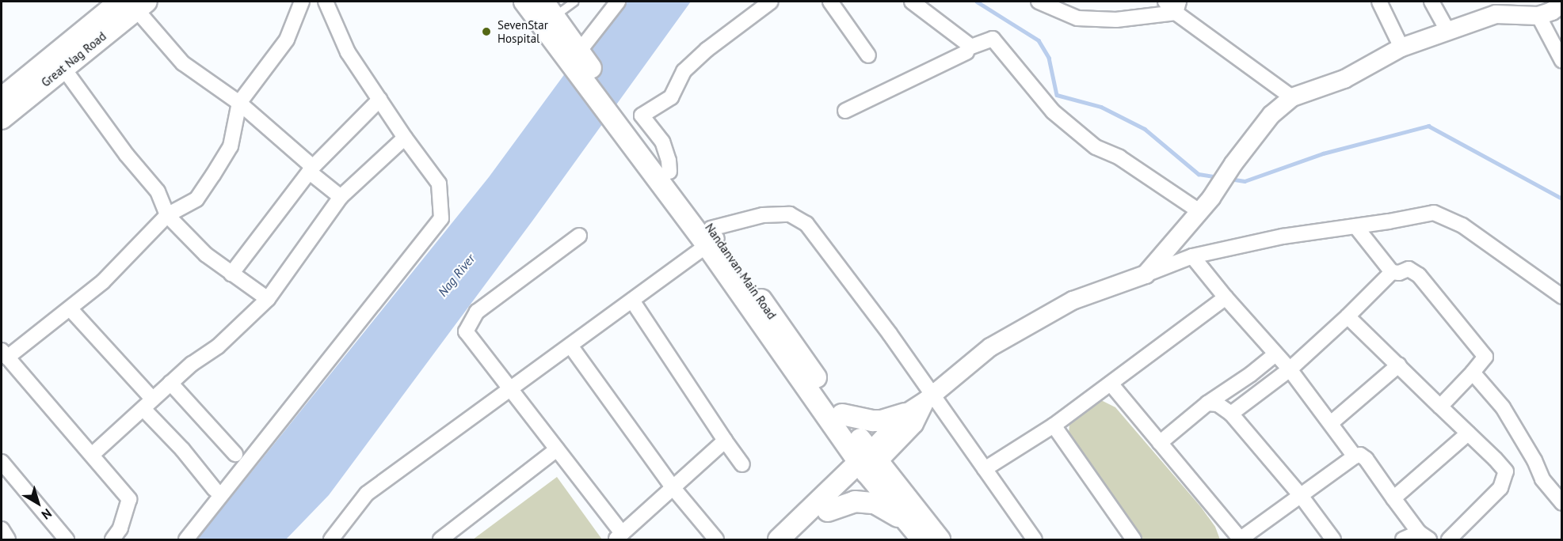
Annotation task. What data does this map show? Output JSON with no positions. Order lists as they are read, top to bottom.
{
  "streets": {
    "main road": ["Great Nag Road", "Nandanvan Main Road"]
  },
  "water": ["Nag River"],
  "places": ["SevenStar Hospital"],
  "north": "bottom right"
}
